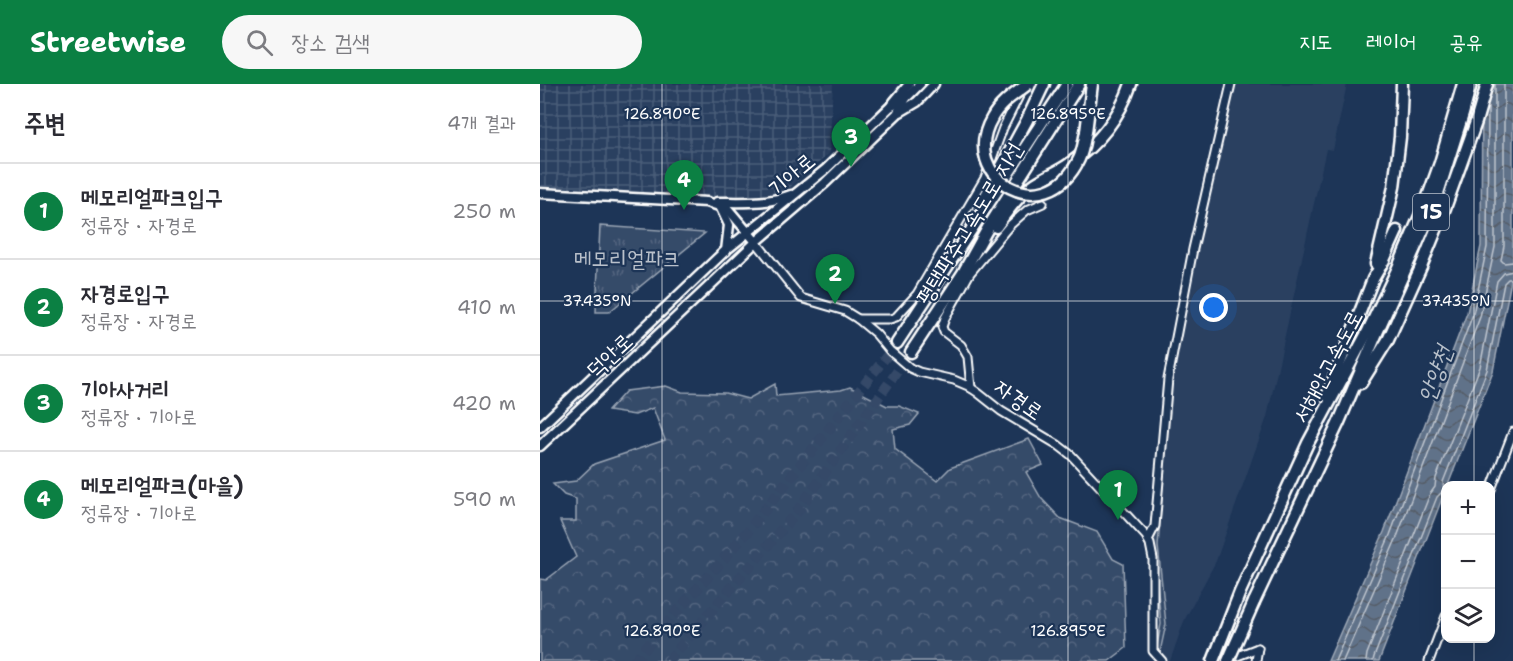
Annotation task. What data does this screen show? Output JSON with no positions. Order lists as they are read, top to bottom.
{
  "streets": {
    "highway": ["15", "평택파주고속도로 지선", "서해안고속도로"],
    "main road": ["기아로", "덕안로"],
    "street": ["자경로"]
  },
  "crossings": [
    ["기아로", "덕안로"],
    ["기아로", "자경로"],
    ["덕안로", "자경로"]
  ],
  "water": ["안양천"],
  "parks": ["메모리얼파크"],
  "page": {
    "header": "Streetwise",
    "search": "장소 검색",
    "nav": ["지도", "레이어", "공유"],
    "heading": ["주변", "4개 결과"],
    "pins": [
      "3",
      "4",
      "2",
      "1"
    ],
    "list": [
      {
        "mark": "1",
        "name": "메모리얼파크입구",
        "note": "정류장 · 자경로",
        "value": "250 m"
      },
      {
        "mark": "2",
        "name": "자경로입구",
        "note": "정류장 · 자경로",
        "value": "410 m"
      },
      {
        "mark": "3",
        "name": "기아사거리",
        "note": "정류장 · 기아로",
        "value": "420 m"
      },
      {
        "mark": "4",
        "name": "메모리얼파크(마을)",
        "note": "정류장 · 기아로",
        "value": "590 m"
      }
    ],
    "map_buttons": ["+", "−"]
  },
  "coordinates": ["126.890°E", "126.895°E", "37.435°N"]
}
